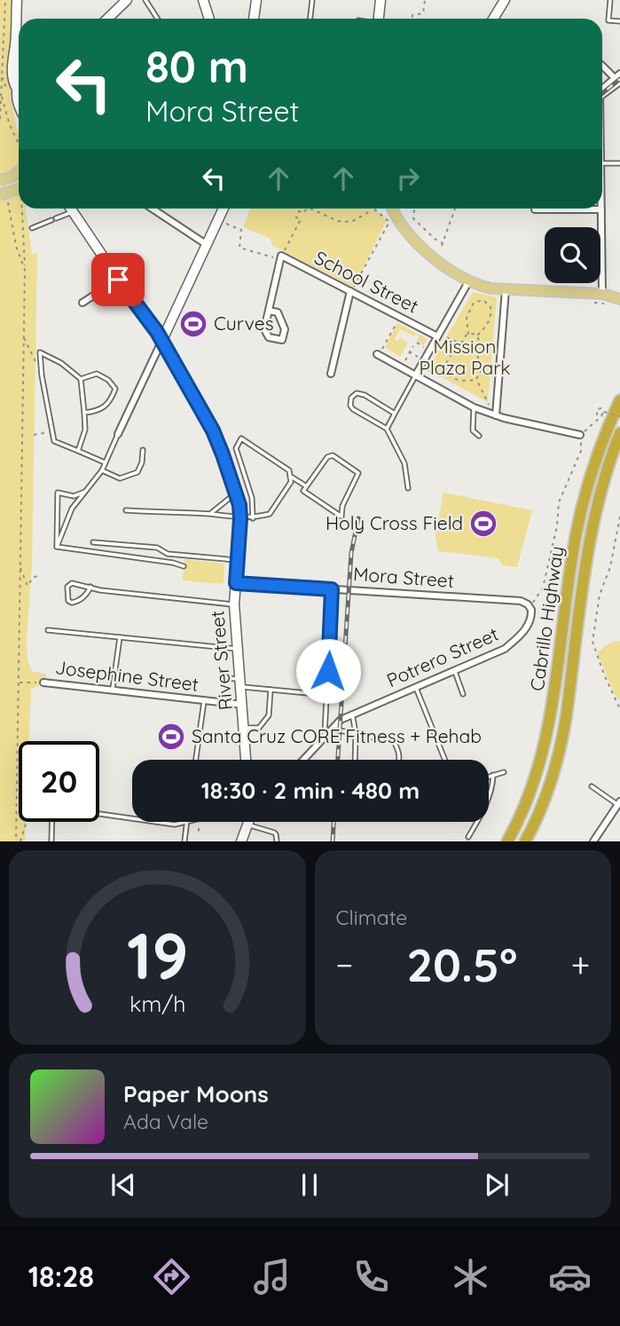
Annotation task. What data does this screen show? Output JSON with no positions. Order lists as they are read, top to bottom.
{
  "streets": {
    "highway": ["Cabrillo Highway"],
    "main road": ["River Street"],
    "street": [
      "School Street",
      "Mora Street",
      "Potrero Street",
      "Josephine Street"
    ]
  },
  "crossings": [
    ["Mora Street", "Potrero Street"],
    ["Mora Street", "River Street"],
    ["River Street", "Josephine Street"]
  ],
  "parks": ["Mission Plaza Park"],
  "places": {
    "sports": ["Curves", "Holy Cross Field", "Santa Cruz CORE Fitness + Rehab"]
  },
  "page": {
    "turn": ["80 m", "Mora Street"],
    "limit": "20",
    "trip": "18:30 · 2 min · 480 m",
    "tile": "Climate",
    "heat": ["−", "20.5°", "+"],
    "song": ["Paper Moons", "Ada Vale"],
    "tabs": "18:28",
    "gauge": ["19", "km/h"]
  }
}
